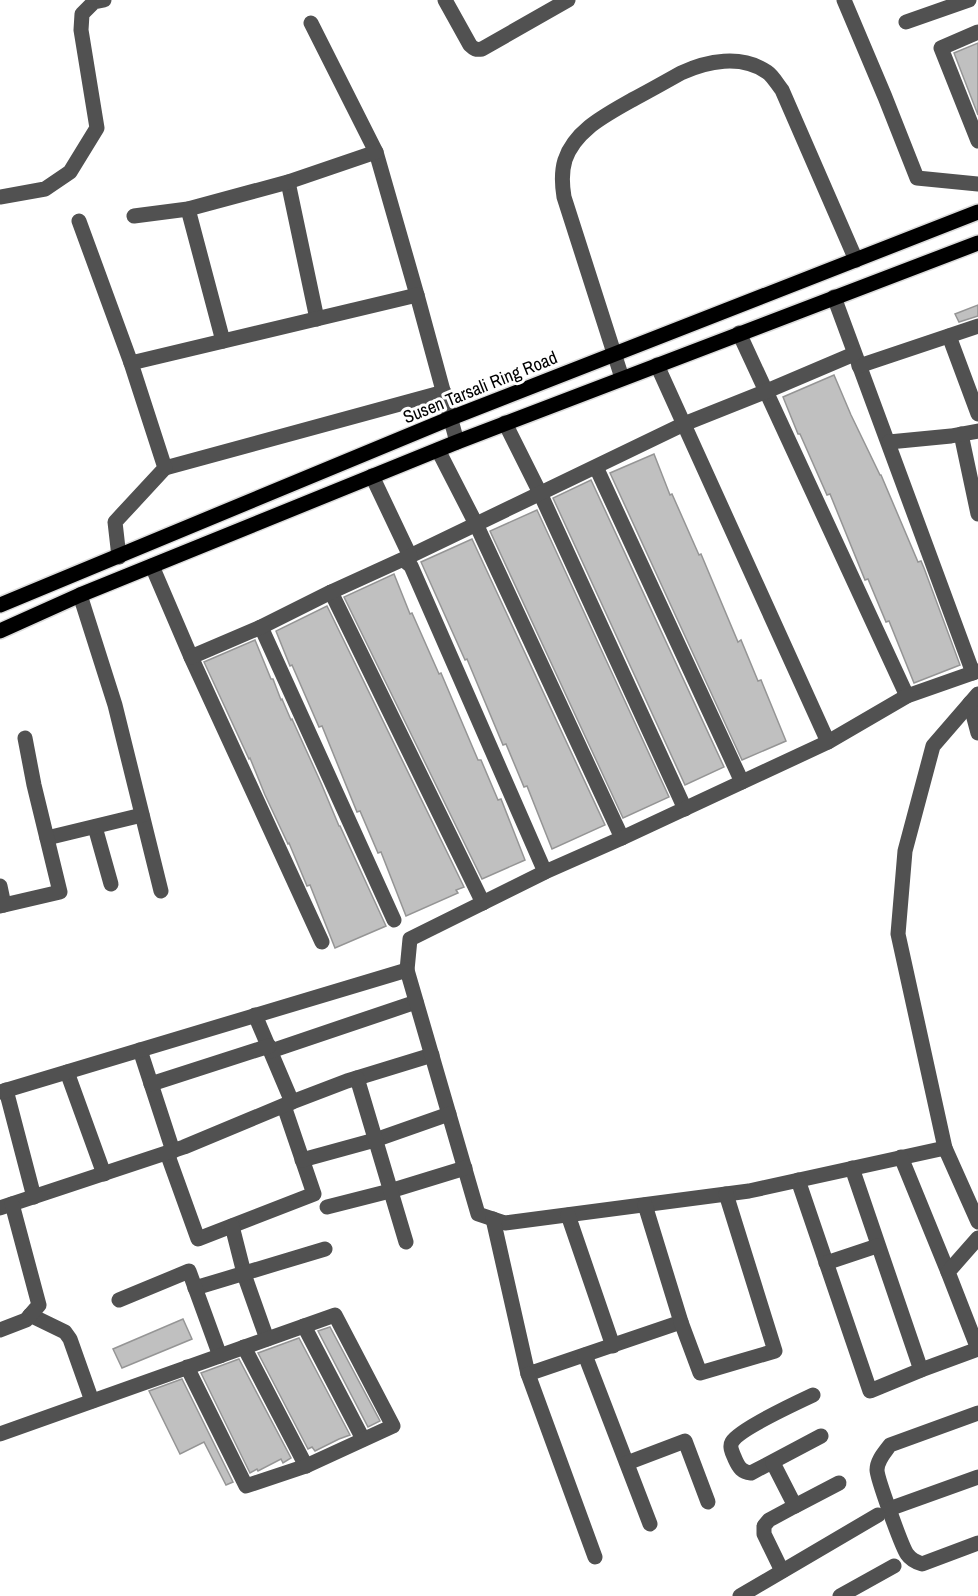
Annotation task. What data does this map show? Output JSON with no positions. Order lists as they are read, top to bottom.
{
  "streets": {
    "main road": ["Susen Tarsali Ring Road"]
  }
}
